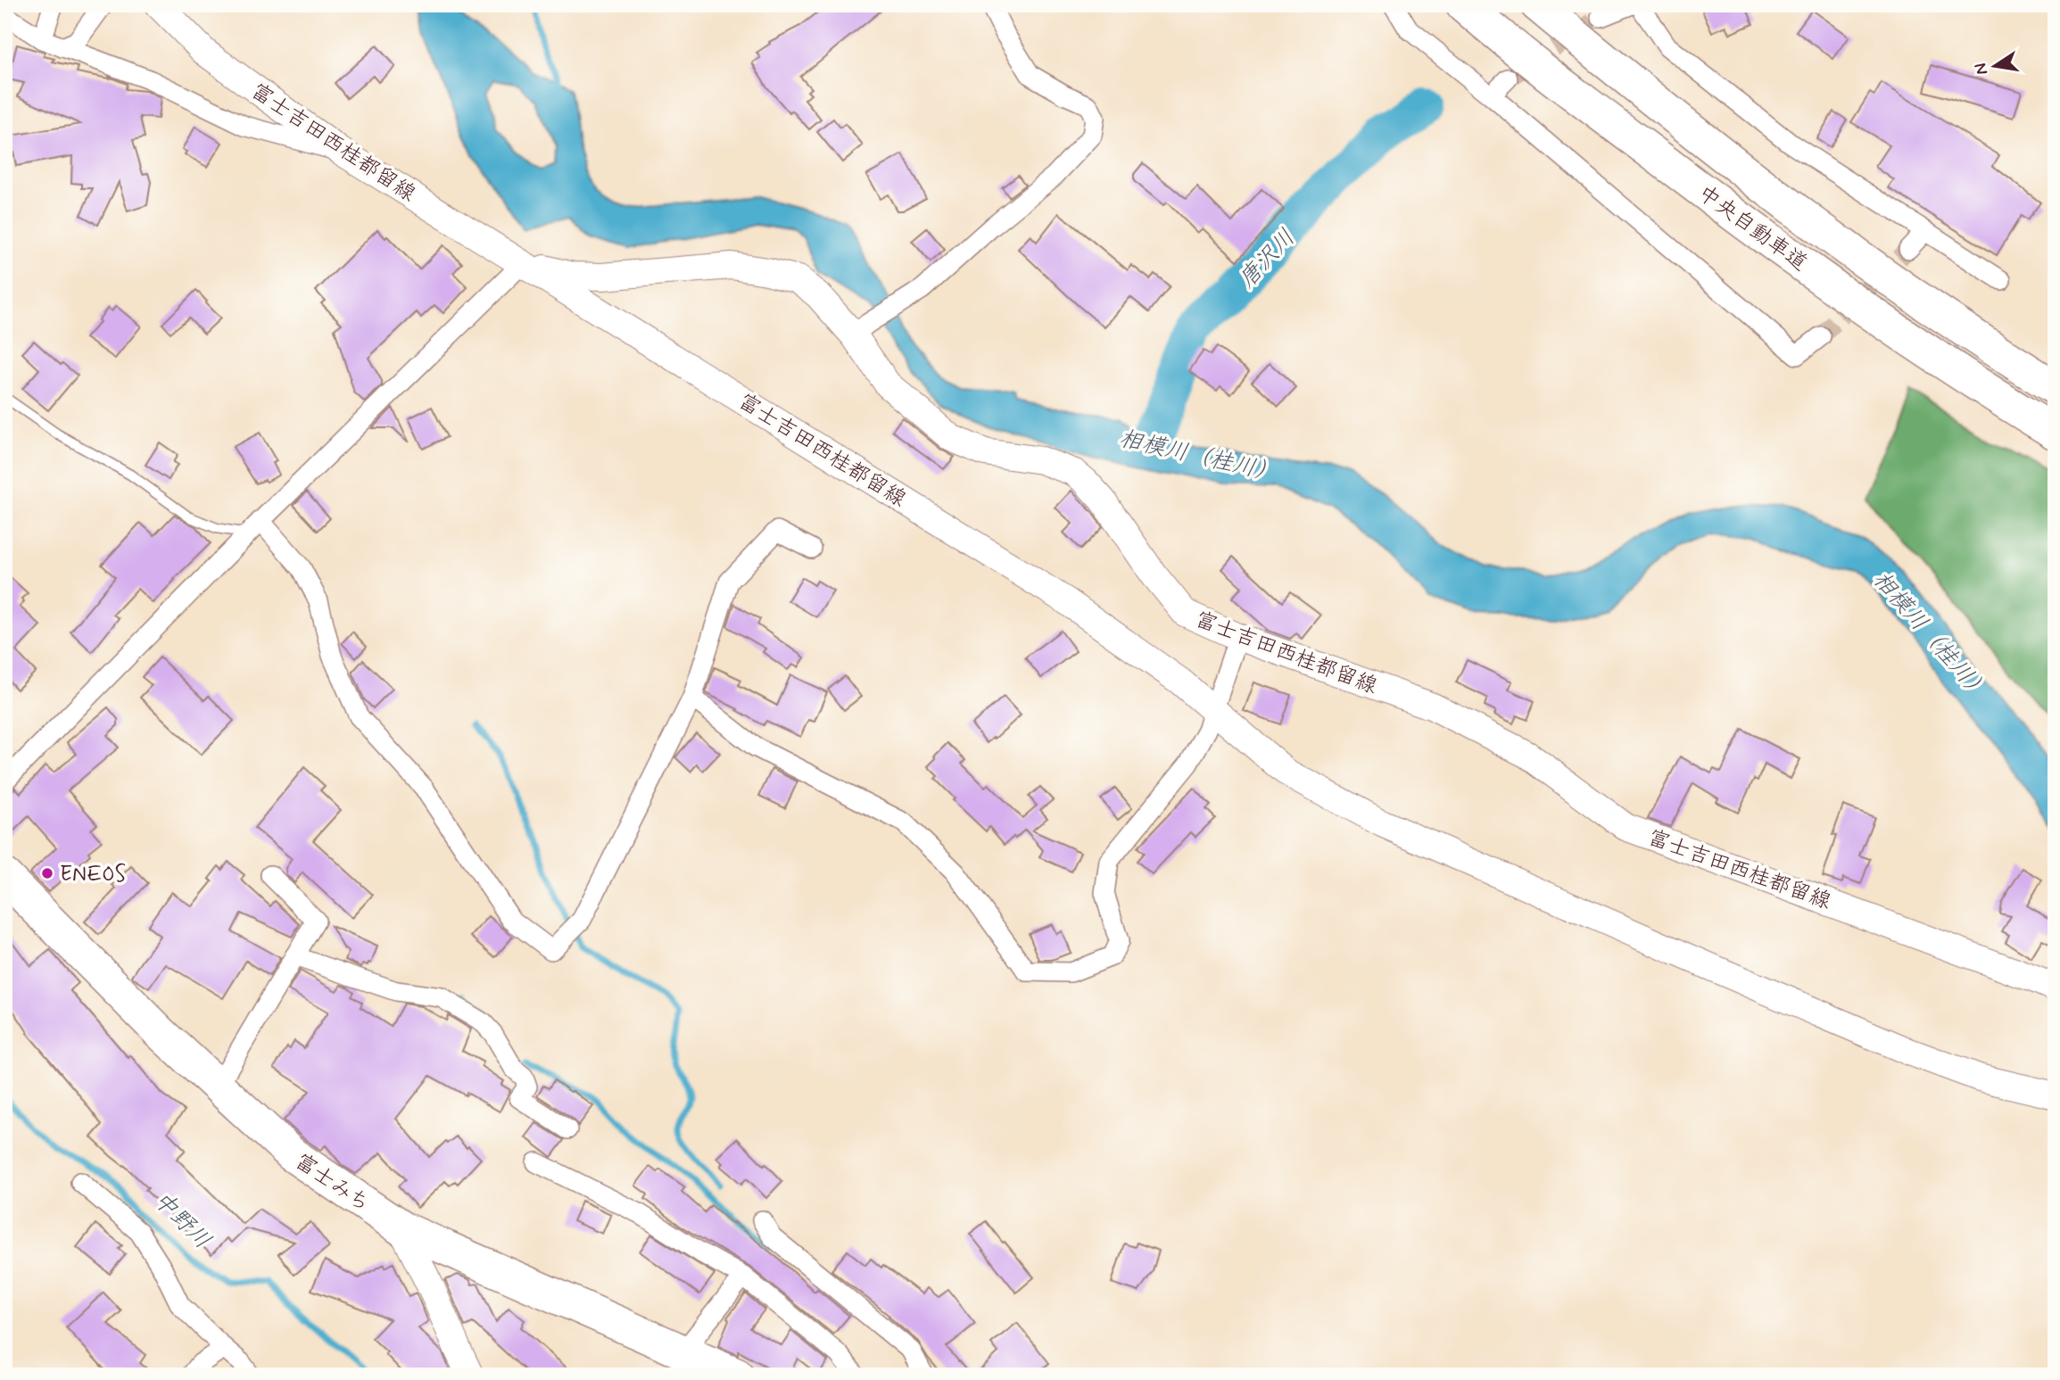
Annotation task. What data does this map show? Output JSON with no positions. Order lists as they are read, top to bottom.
{
  "streets": {
    "highway": ["中央自動車道", "富士みち"],
    "main road": ["富士吉田西桂都留線"]
  },
  "water": ["唐沢川", "相模川（桂川）", "中野川"],
  "places": ["ENEOS"],
  "north": "left"
}
